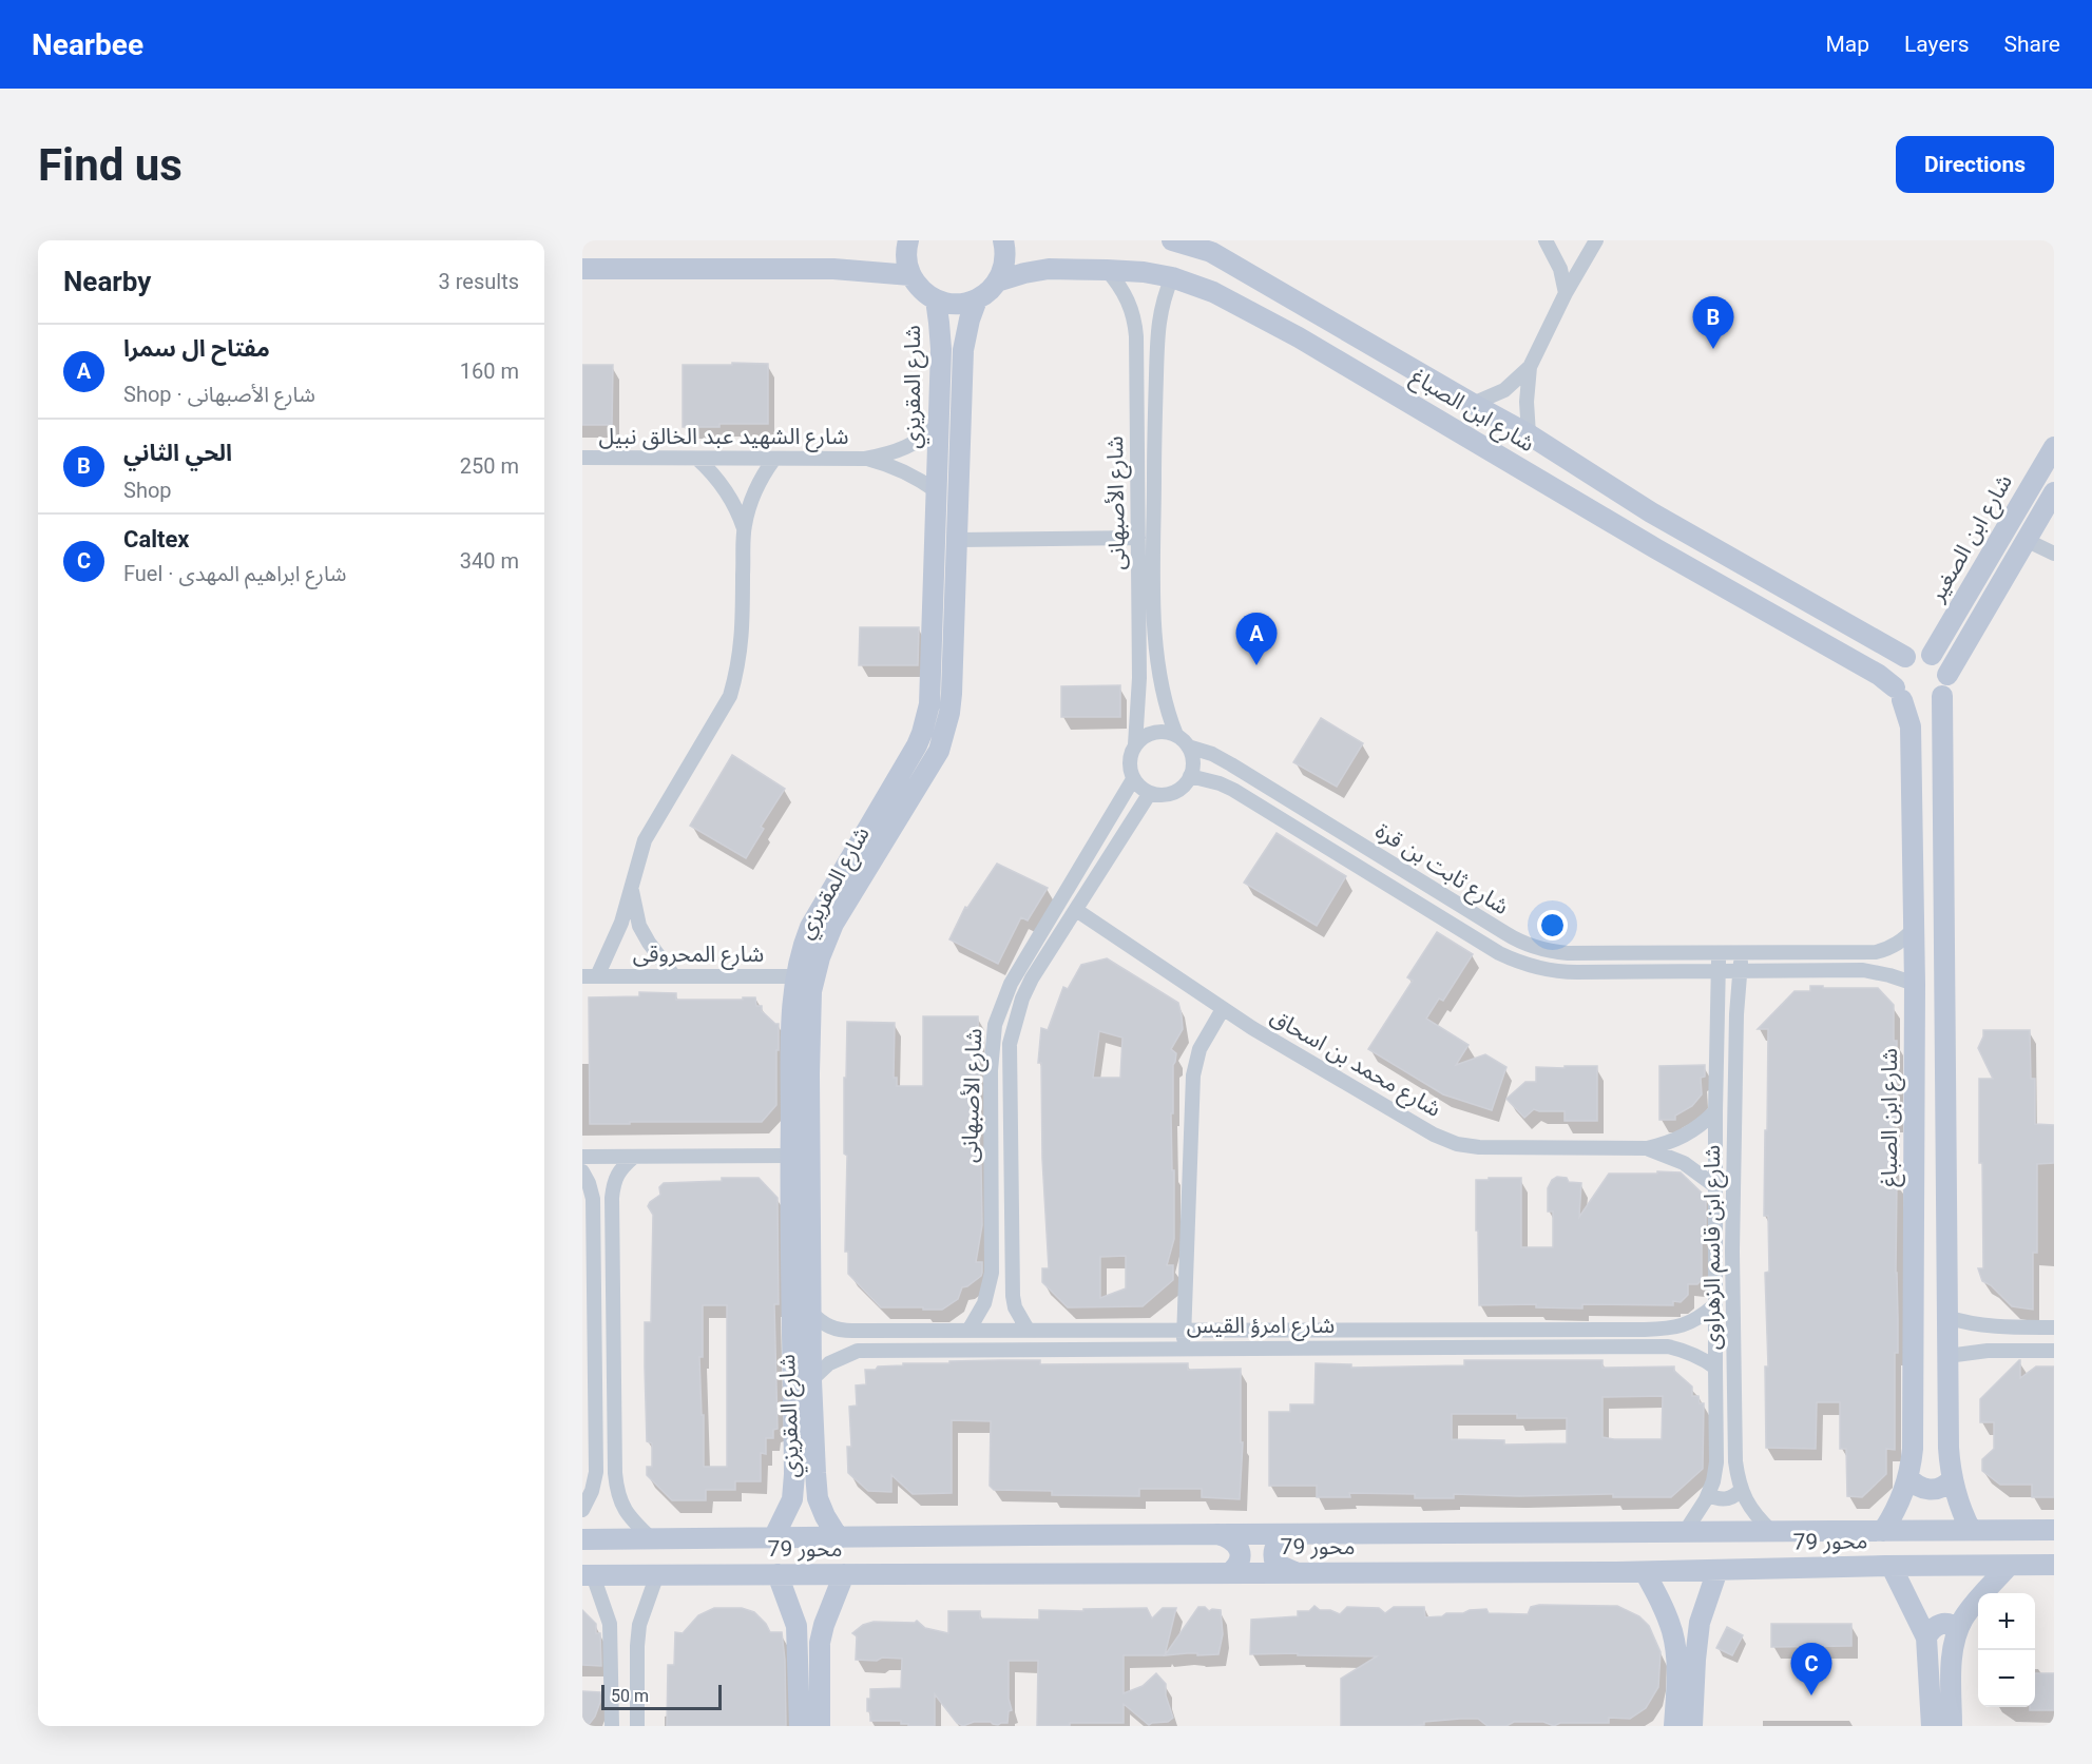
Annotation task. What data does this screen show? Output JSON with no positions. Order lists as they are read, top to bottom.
{
  "streets": {
    "street": [
      "شارع المقريزي",
      "شارع ابن الصباغ",
      "شارع الشهيد عبد الخالق نبيل",
      "شارع الأصبهانى",
      "شارع ابن الصغير",
      "شارع ثابت بن قرة",
      "شارع المحروقى",
      "شارع محمد بن اسحاق",
      "شارع ابن قاسم الزهراوى",
      "شارع امرؤ القيس",
      "محور 79"
    ]
  },
  "crossings": [
    ["شارع المقريزي", "شارع الشهيد عبد الخالق نبيل"],
    ["شارع المقريزي", "شارع المحروقى"],
    ["شارع المقريزي", "شارع امرؤ القيس"],
    ["شارع المقريزي", "محور 79"],
    ["شارع ابن الصباغ", "شارع الأصبهانى"],
    ["شارع ابن الصباغ", "شارع ابن الصغير"],
    ["شارع ابن الصباغ", "شارع ثابت بن قرة"],
    ["شارع ابن الصباغ", "محور 79"],
    ["شارع الأصبهانى", "شارع ثابت بن قرة"],
    ["شارع الأصبهانى", "شارع محمد بن اسحاق"],
    ["شارع الأصبهانى", "شارع امرؤ القيس"],
    ["شارع ثابت بن قرة", "شارع ابن قاسم الزهراوى"],
    ["شارع محمد بن اسحاق", "شارع ابن قاسم الزهراوى"],
    ["شارع ابن قاسم الزهراوى", "شارع امرؤ القيس"],
    ["شارع ابن قاسم الزهراوى", "محور 79"]
  ],
  "scale_bar": "50 m",
  "page": {
    "header": "Nearbee",
    "nav": ["Map", "Layers", "Share"],
    "buttons": "Directions",
    "title": "Find us",
    "heading": ["Nearby", "3 results"],
    "pins": ["B", "A", "C"],
    "list": [
      {
        "mark": "A",
        "name": "مفتاح ال سمرا",
        "note": "Shop · شارع الأصبهانى",
        "value": "160 m"
      },
      {
        "mark": "B",
        "name": "الحي الثاني",
        "note": "Shop",
        "value": "250 m"
      },
      {
        "mark": "C",
        "name": "Caltex",
        "note": "Fuel · شارع ابراهيم المهدى",
        "value": "340 m"
      }
    ],
    "map_buttons": ["+", "−"],
    "scale": "50 m"
  }
}
